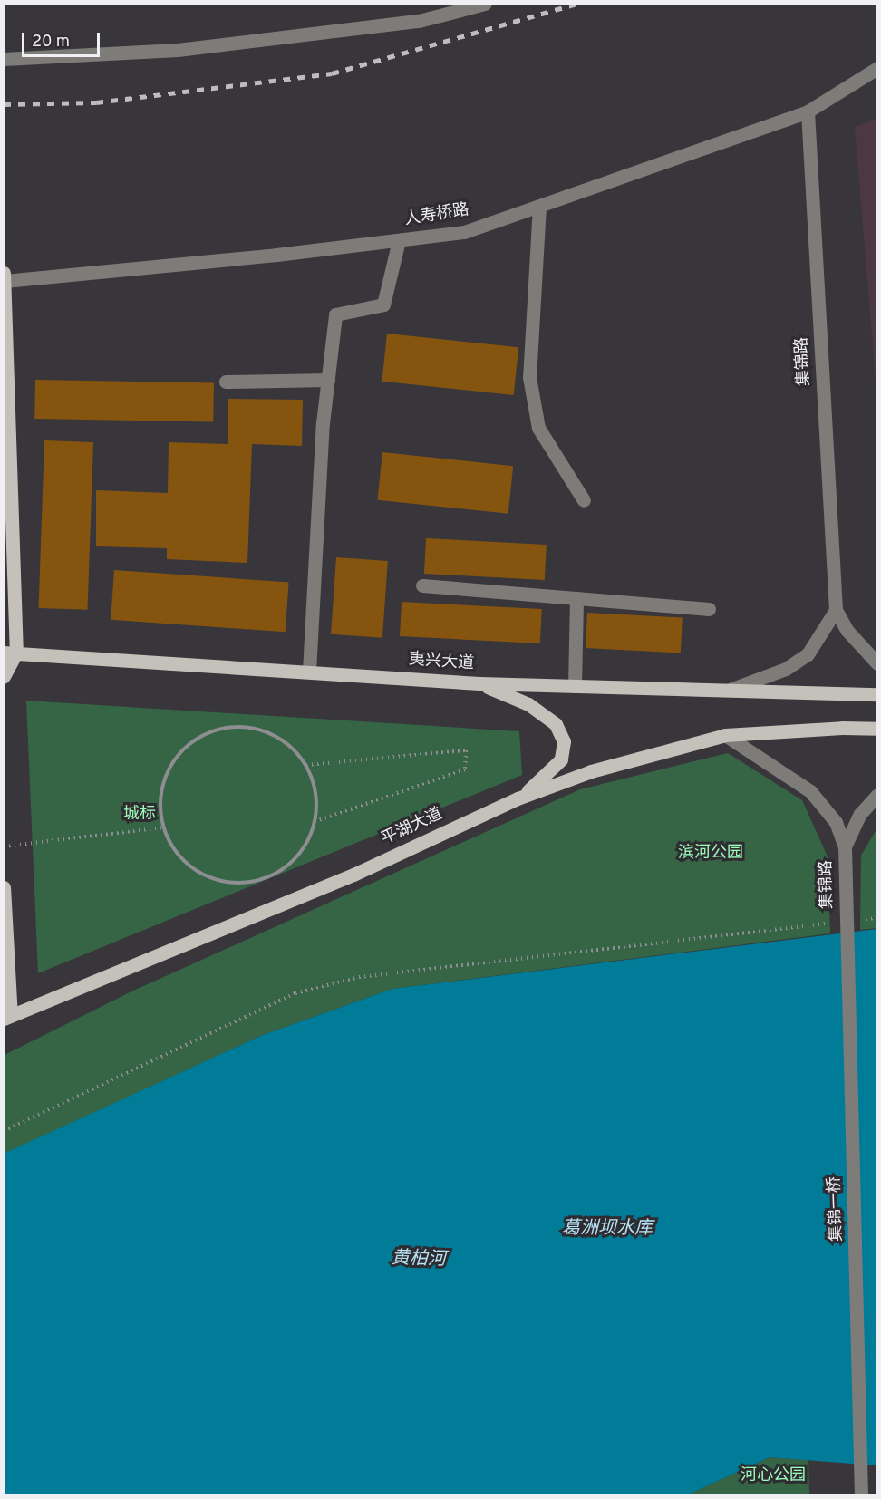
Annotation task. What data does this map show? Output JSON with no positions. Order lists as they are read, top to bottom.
{
  "streets": {
    "main road": ["夷兴大道", "平湖大道"],
    "street": ["人寿桥路", "集锦路", "集锦一桥"]
  },
  "crossings": [
    ["人寿桥路", "集锦路"],
    ["集锦路", "集锦一桥"]
  ],
  "water": ["葛洲坝水库", "黄柏河"],
  "parks": ["城标", "滨河公园", "河心公园"],
  "scale_bar": "20 m"
}
